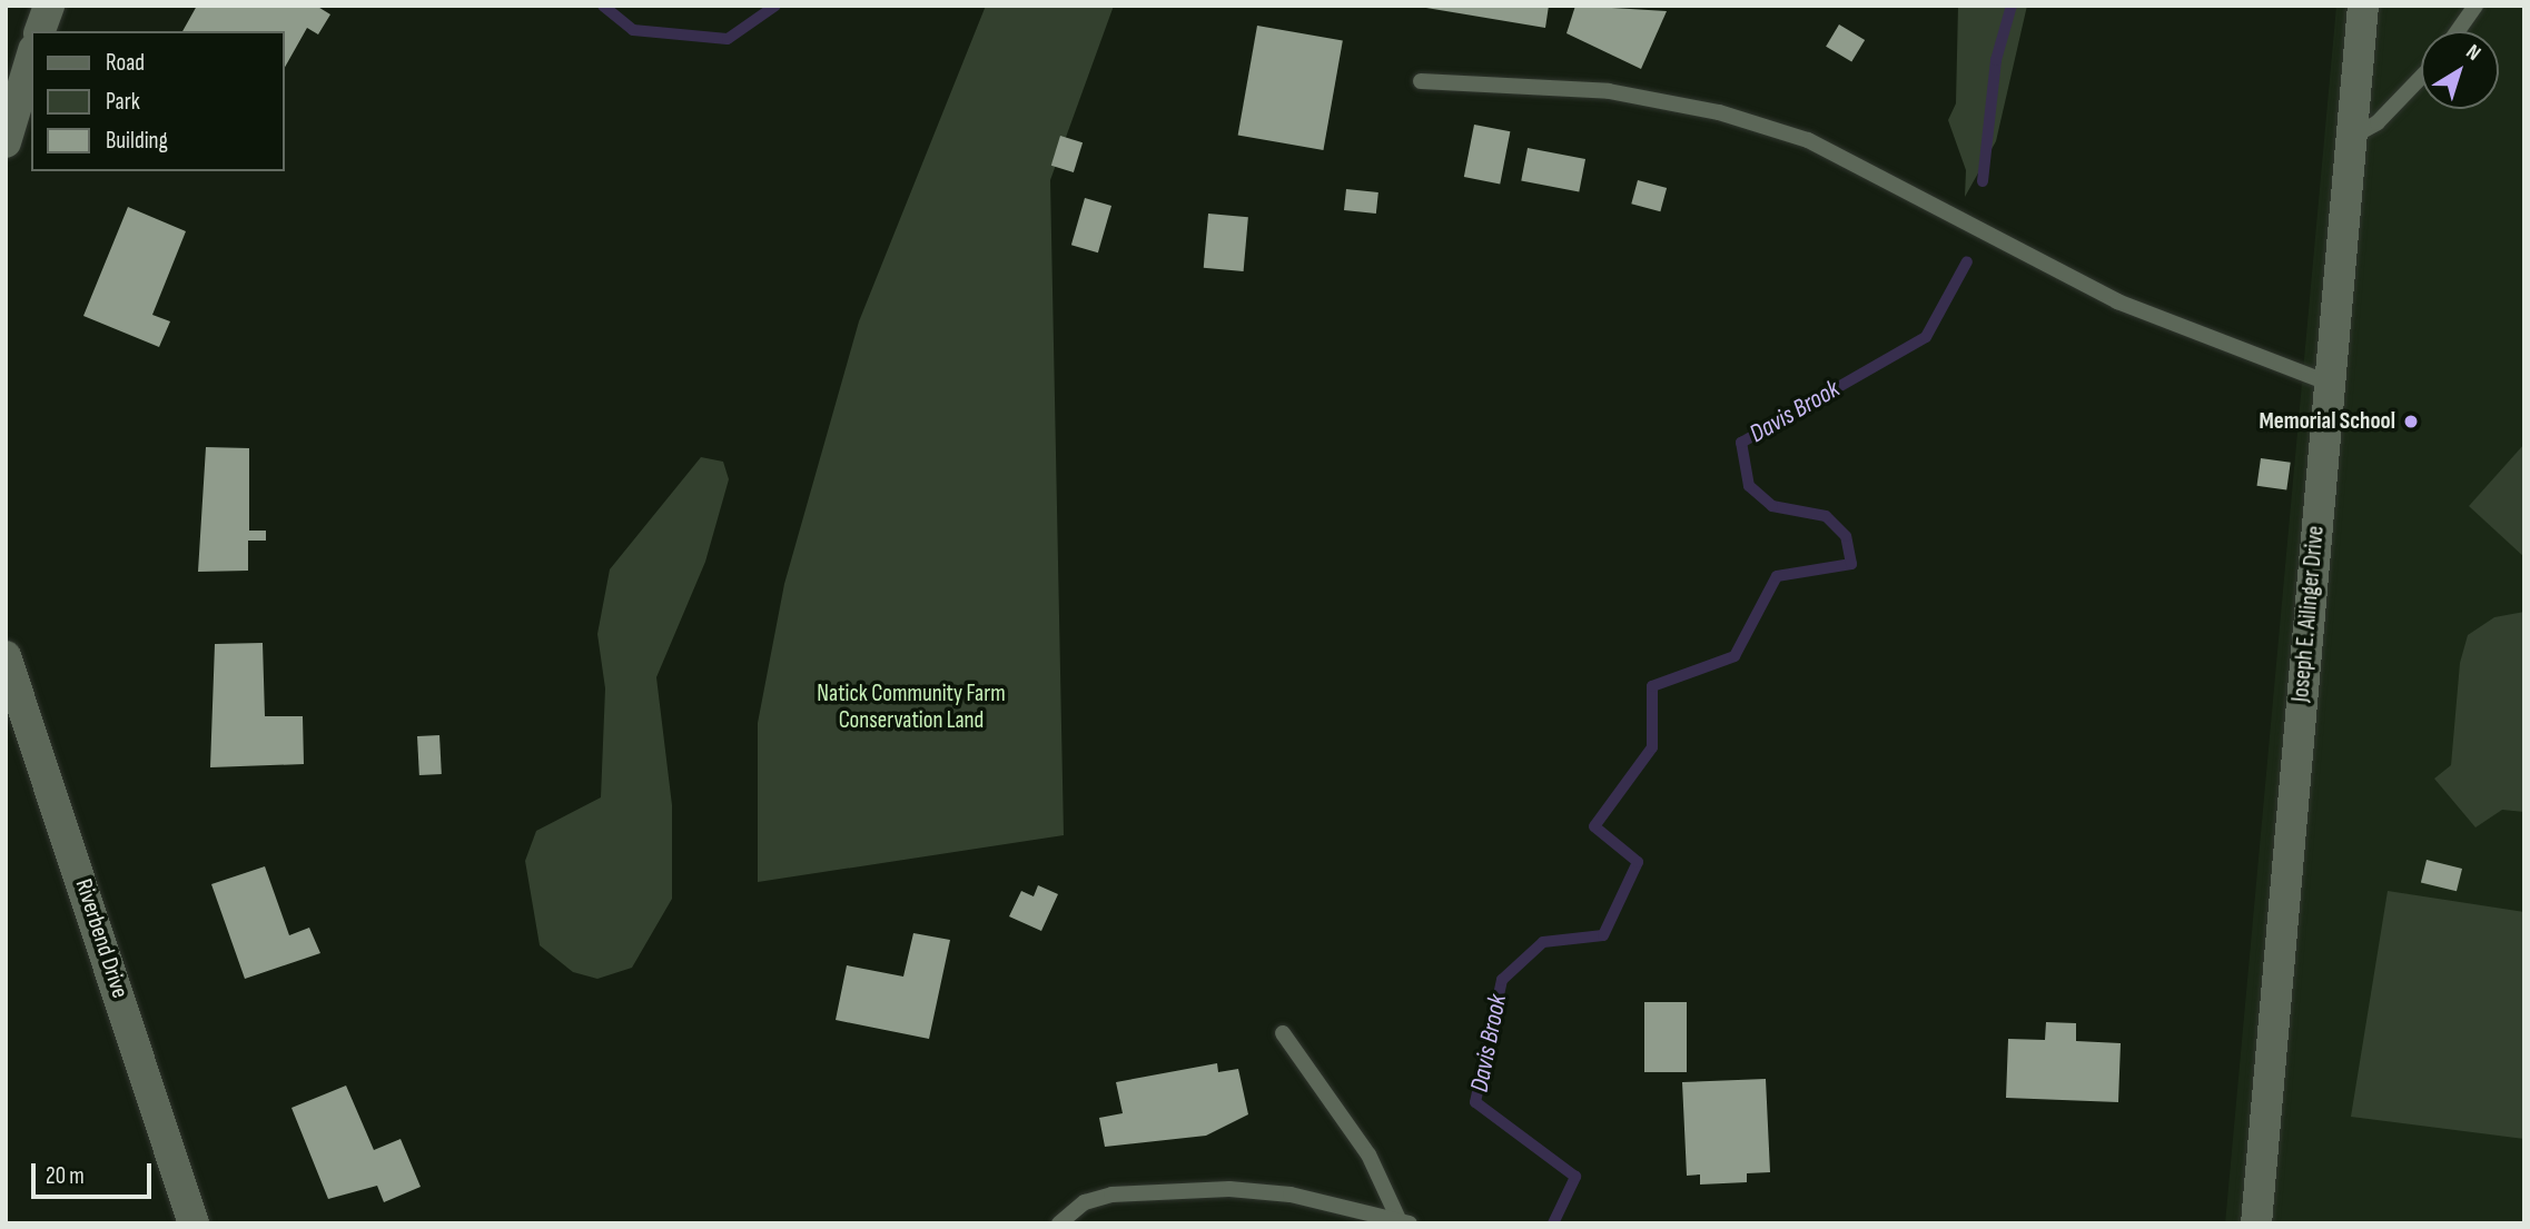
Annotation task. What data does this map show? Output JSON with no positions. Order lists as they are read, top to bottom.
{
  "streets": {
    "street": ["Joseph E. Ailinger Drive", "Riverbend Drive"]
  },
  "water": ["Davis Brook"],
  "parks": ["Natick Community Farm Conservation Land"],
  "places": ["Memorial School"],
  "legend": ["Road", "Park", "Building"],
  "scale_bar": "20 m",
  "north": "top right"
}
